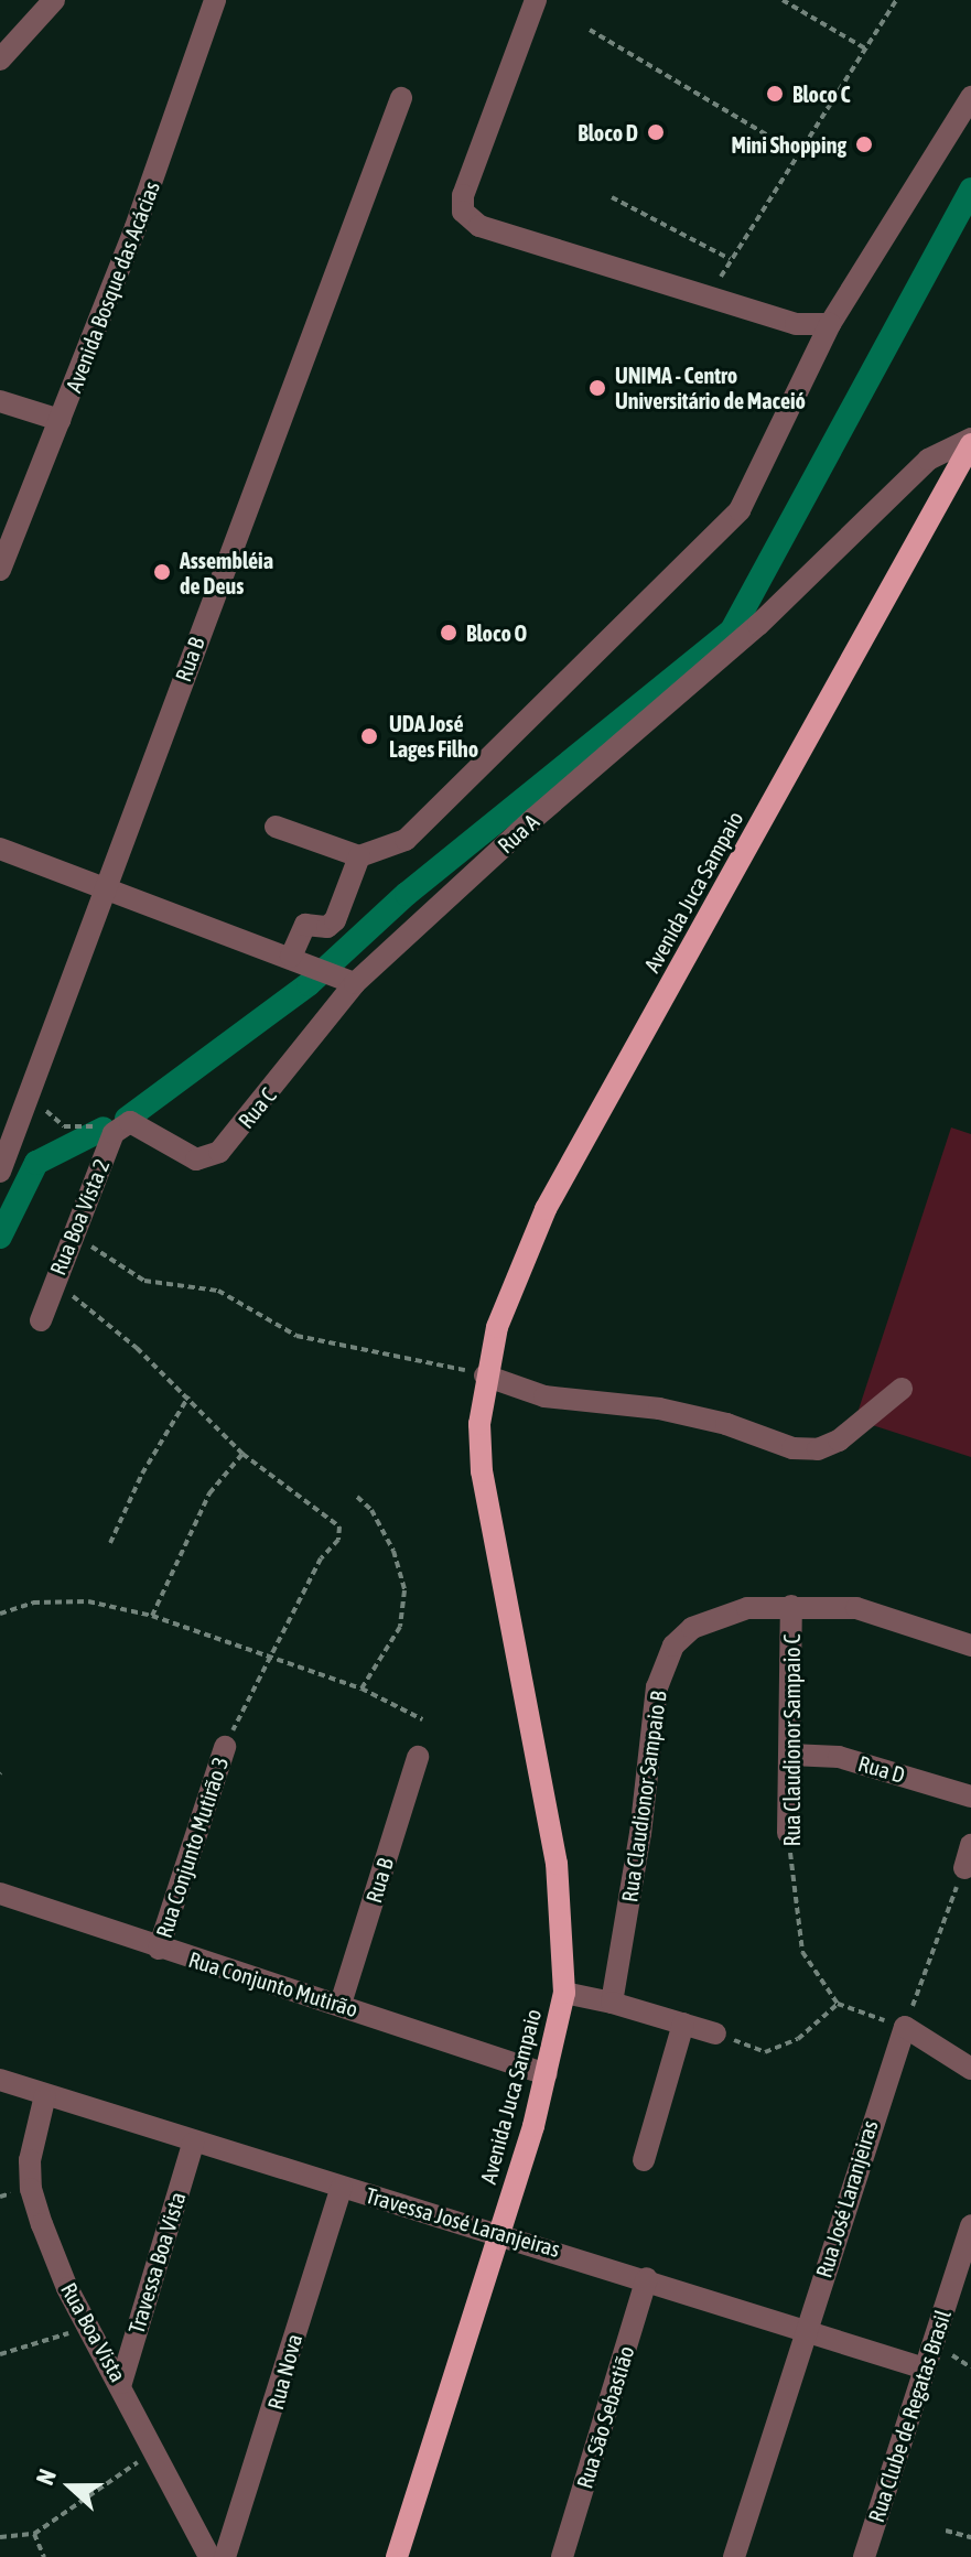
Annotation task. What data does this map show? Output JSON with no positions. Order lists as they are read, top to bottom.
{
  "streets": {
    "main road": ["Avenida Juca Sampaio"],
    "street": [
      "Avenida Bosque das Acácias",
      "Rua B",
      "Rua A",
      "Rua C",
      "Rua Boa Vista 2",
      "Rua Claudionor Sampaio C",
      "Rua D",
      "Rua Claudionor Sampaio B",
      "Rua Conjunto Mutirão 3",
      "Rua Conjunto Mutirão",
      "Rua José Laranjeiras",
      "Travessa José Laranjeiras",
      "Travessa Boa Vista",
      "Rua Boa Vista",
      "Rua Nova",
      "Rua Clube de Regatas Brasil",
      "Rua São Sebastião"
    ]
  },
  "crossings": [
    ["Rua B", "Rua Conjunto Mutirão"],
    ["Rua A", "Avenida Juca Sampaio"],
    ["Rua A", "Rua C"],
    ["Avenida Juca Sampaio", "Rua Conjunto Mutirão"],
    ["Avenida Juca Sampaio", "Travessa José Laranjeiras"],
    ["Rua C", "Rua Boa Vista 2"],
    ["Rua Claudionor Sampaio C", "Rua D"],
    ["Rua Claudionor Sampaio C", "Rua Claudionor Sampaio B"],
    ["Rua Conjunto Mutirão 3", "Rua Conjunto Mutirão"],
    ["Rua José Laranjeiras", "Travessa José Laranjeiras"],
    ["Travessa José Laranjeiras", "Travessa Boa Vista"],
    ["Travessa José Laranjeiras", "Rua Boa Vista"],
    ["Travessa José Laranjeiras", "Rua Nova"],
    ["Travessa José Laranjeiras", "Rua Clube de Regatas Brasil"],
    ["Travessa José Laranjeiras", "Rua São Sebastião"],
    ["Travessa Boa Vista", "Rua Boa Vista"]
  ],
  "places": [
    "Bloco C",
    "Bloco D",
    "Mini Shopping",
    "UNIMA - Centro Universitário de Maceió",
    "Assembléia de Deus",
    "Bloco O",
    "UDA José Lages Filho"
  ],
  "north": "left"
}
